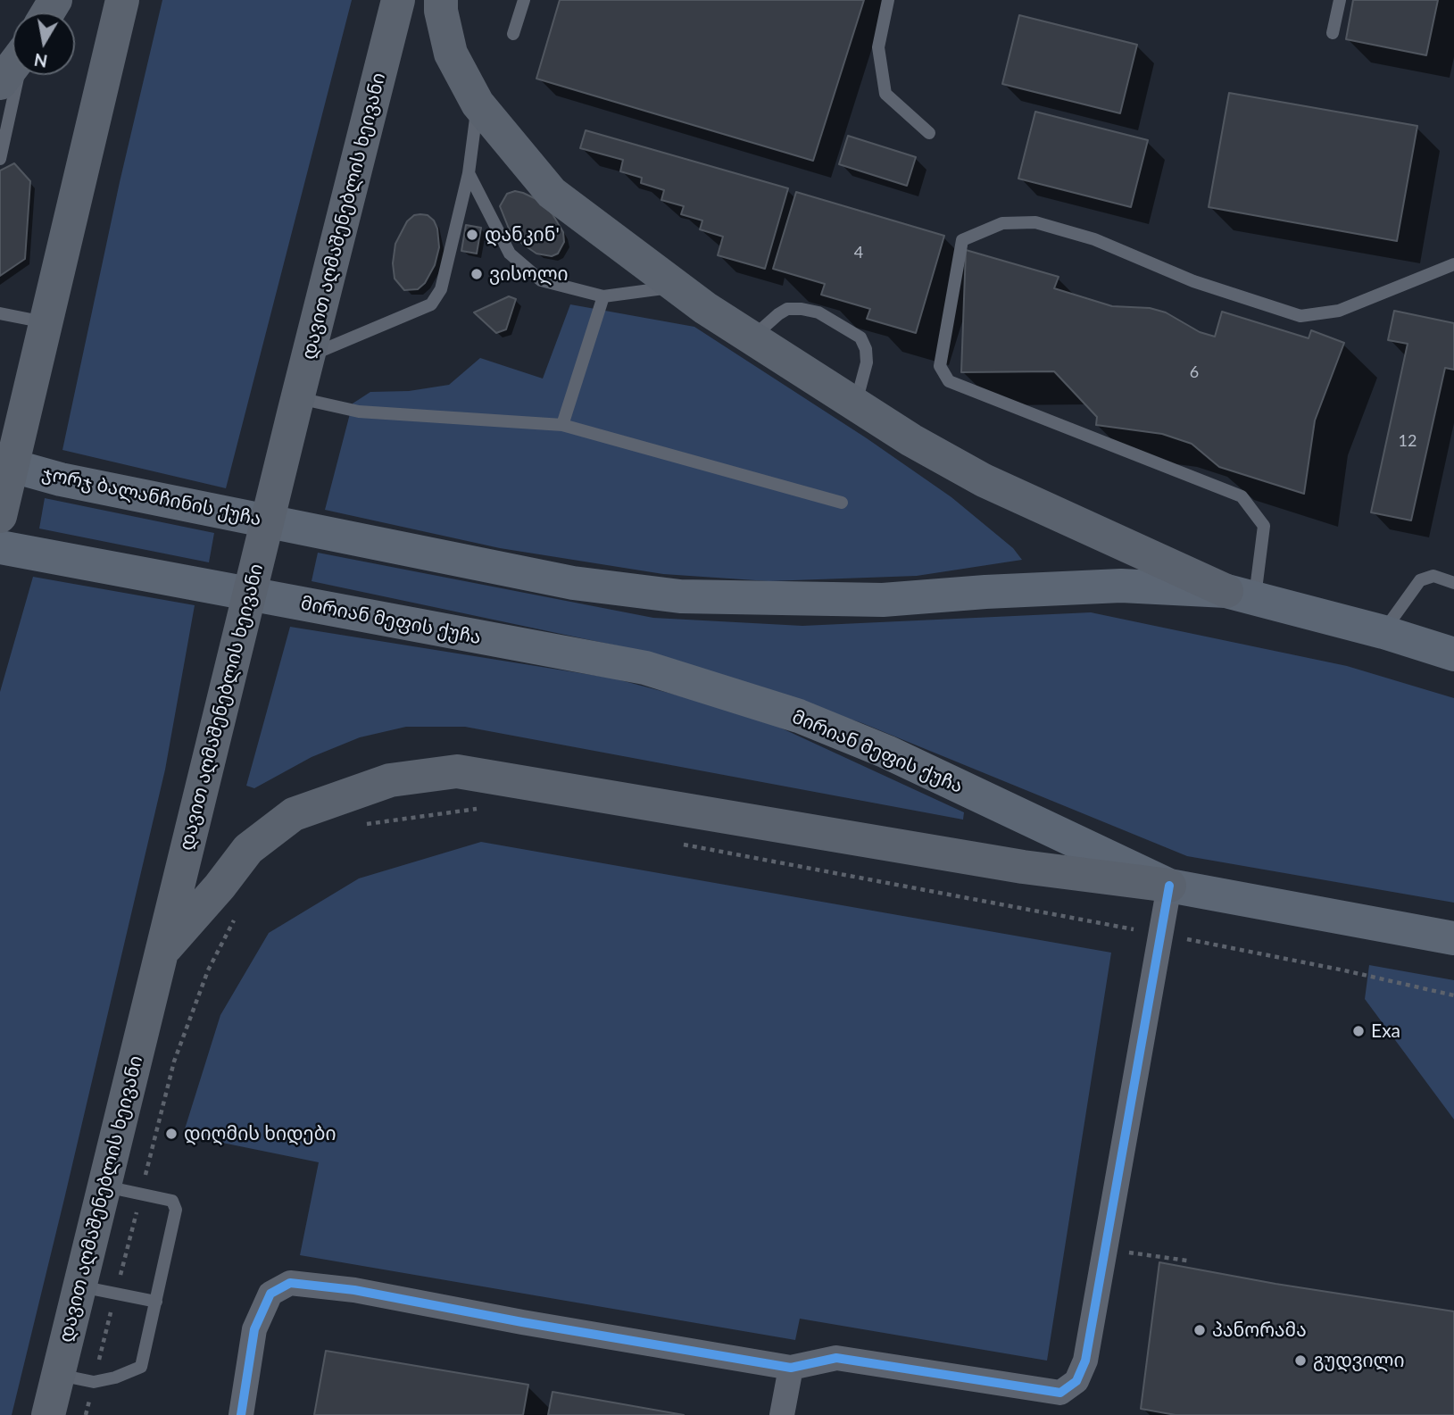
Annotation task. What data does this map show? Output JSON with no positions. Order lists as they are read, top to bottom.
{
  "streets": {
    "highway": ["დავით აღმაშენებლის ხეივანი"],
    "main road": ["ჯორჯ ბალანჩინის ქუჩა", "მირიან მეფის ქუჩა"]
  },
  "places": [
    "დანკინ'",
    "ვისოლი",
    "Exa",
    "დიღმის ხიდები",
    "პანორამა",
    "გუდვილი"
  ],
  "house_numbers": ["4", "6", "12"],
  "north": "bottom"
}
